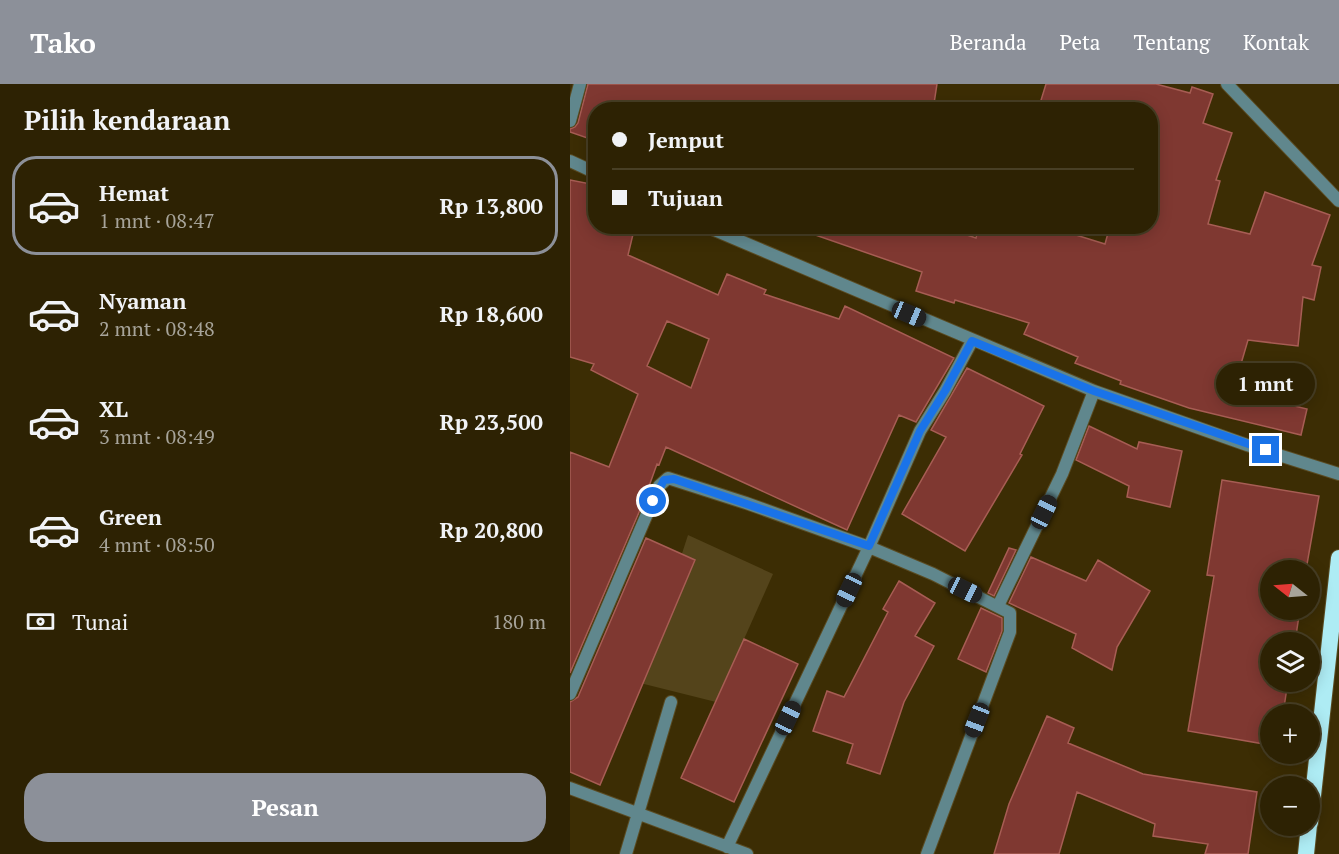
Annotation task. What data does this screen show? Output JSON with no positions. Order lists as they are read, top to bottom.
{
  "north": "left",
  "page": {
    "header": "Tako",
    "nav": [
      "Beranda",
      "Peta",
      "Tentang",
      "Kontak"
    ],
    "heading": "Pilih kendaraan",
    "banner": ["Jemput", "Tujuan"],
    "list": [
      {
        "name": "Hemat",
        "note": "1 mnt · 08:47",
        "value": "Rp 13,800"
      },
      {
        "name": "Nyaman",
        "note": "2 mnt · 08:48",
        "value": "Rp 18,600"
      },
      {
        "name": "XL",
        "note": "3 mnt · 08:49",
        "value": "Rp 23,500"
      },
      {
        "name": "Green",
        "note": "4 mnt · 08:50",
        "value": "Rp 20,800"
      }
    ],
    "bubble": "1 mnt",
    "map_buttons": ["+", "−"],
    "pay": ["Tunai", "180 m"],
    "buttons": "Pesan"
  }
}
